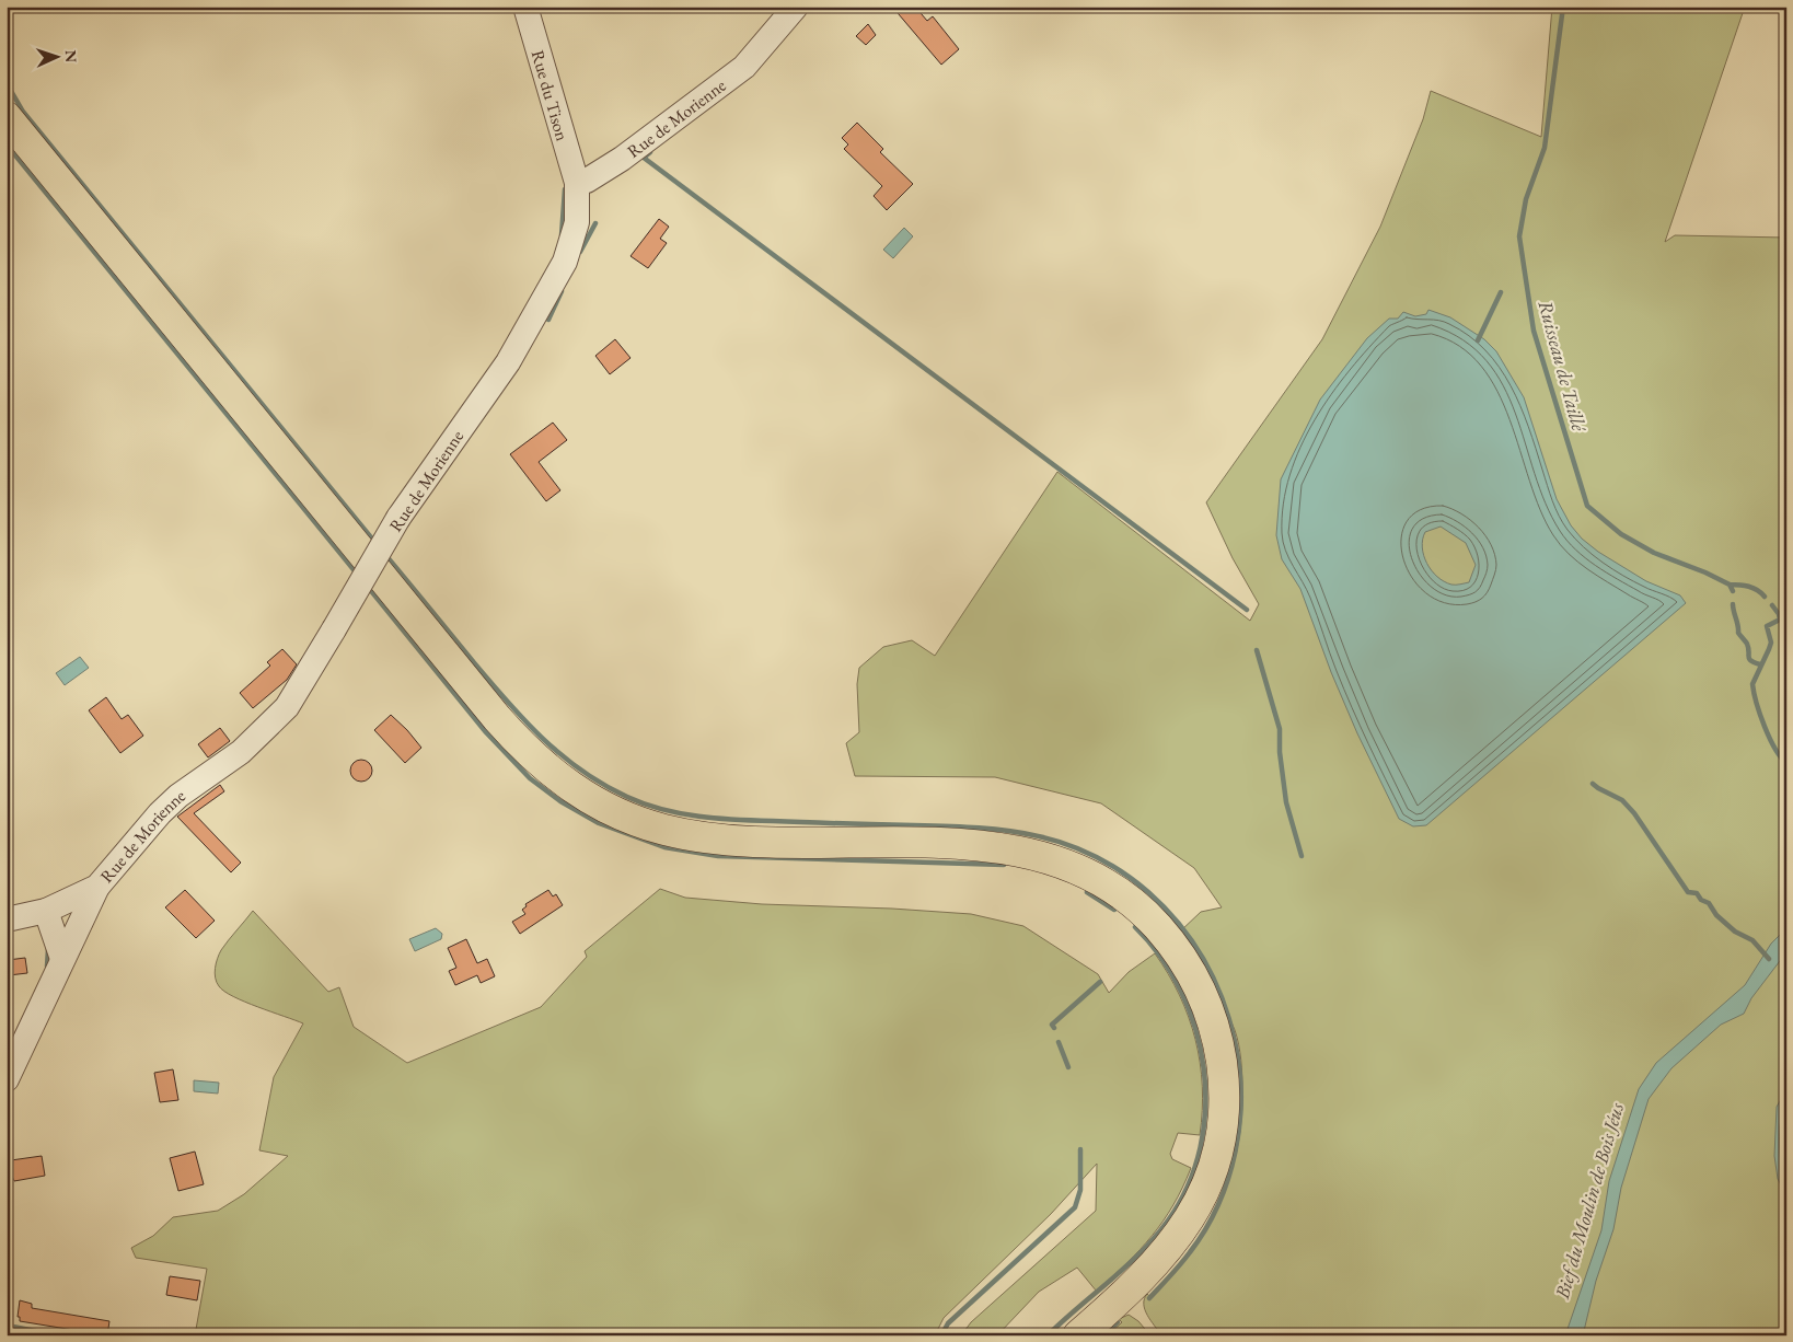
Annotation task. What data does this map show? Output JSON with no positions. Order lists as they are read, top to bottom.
{
  "streets": {
    "street": ["Rue du Tison", "Rue de Morienne"]
  },
  "crossings": [
    ["Rue du Tison", "Rue de Morienne"]
  ],
  "water": ["Ruisseau de Taillé", "Bief du Moulin de Bois Jéus"],
  "north": "right"
}
